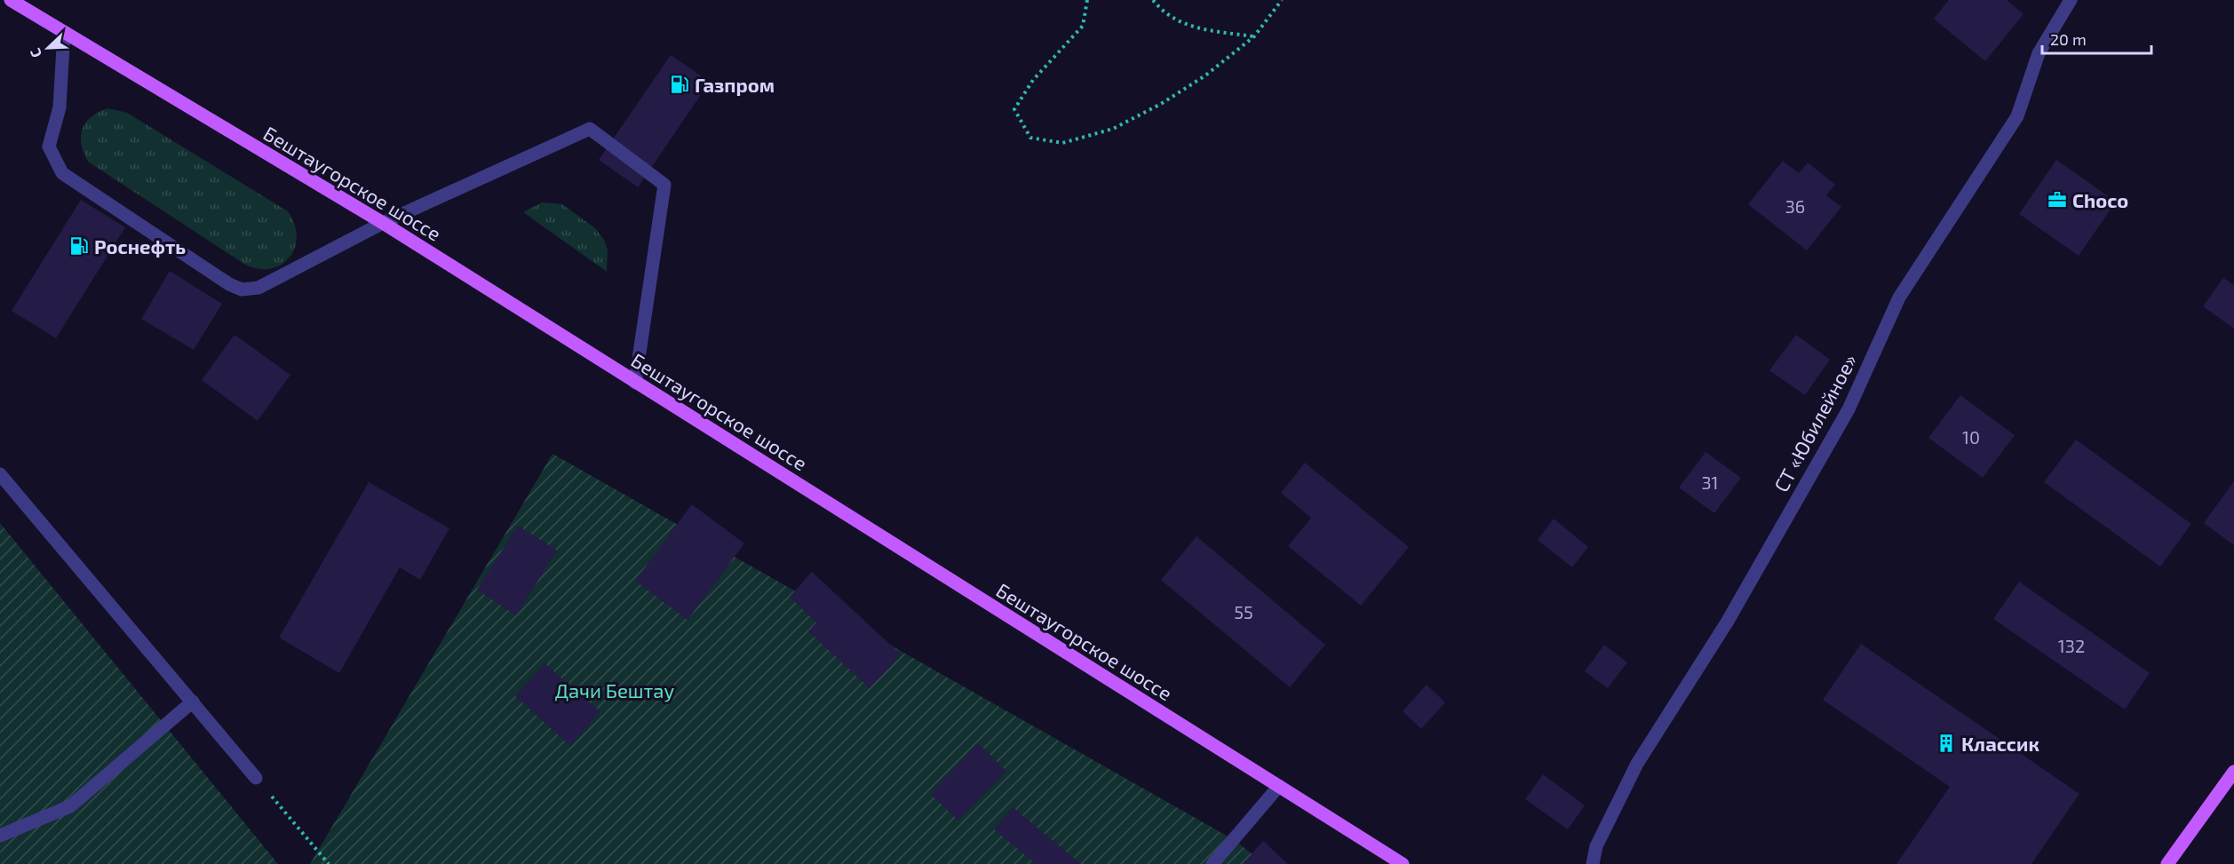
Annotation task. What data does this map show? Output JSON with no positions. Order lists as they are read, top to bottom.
{
  "streets": {
    "main road": ["Бештаугорское шоссе"],
    "street": ["СТ «Юбилейное»"]
  },
  "parks": ["Дачи Бештау"],
  "places": {
    "fuel station": ["Газпром", "Роснефть"],
    "office": ["Choco"],
    "building": ["Классик"]
  },
  "house_numbers": [
    "36",
    "10",
    "31",
    "55",
    "132"
  ],
  "scale_bar": "20 m",
  "north": "bottom left"
}
